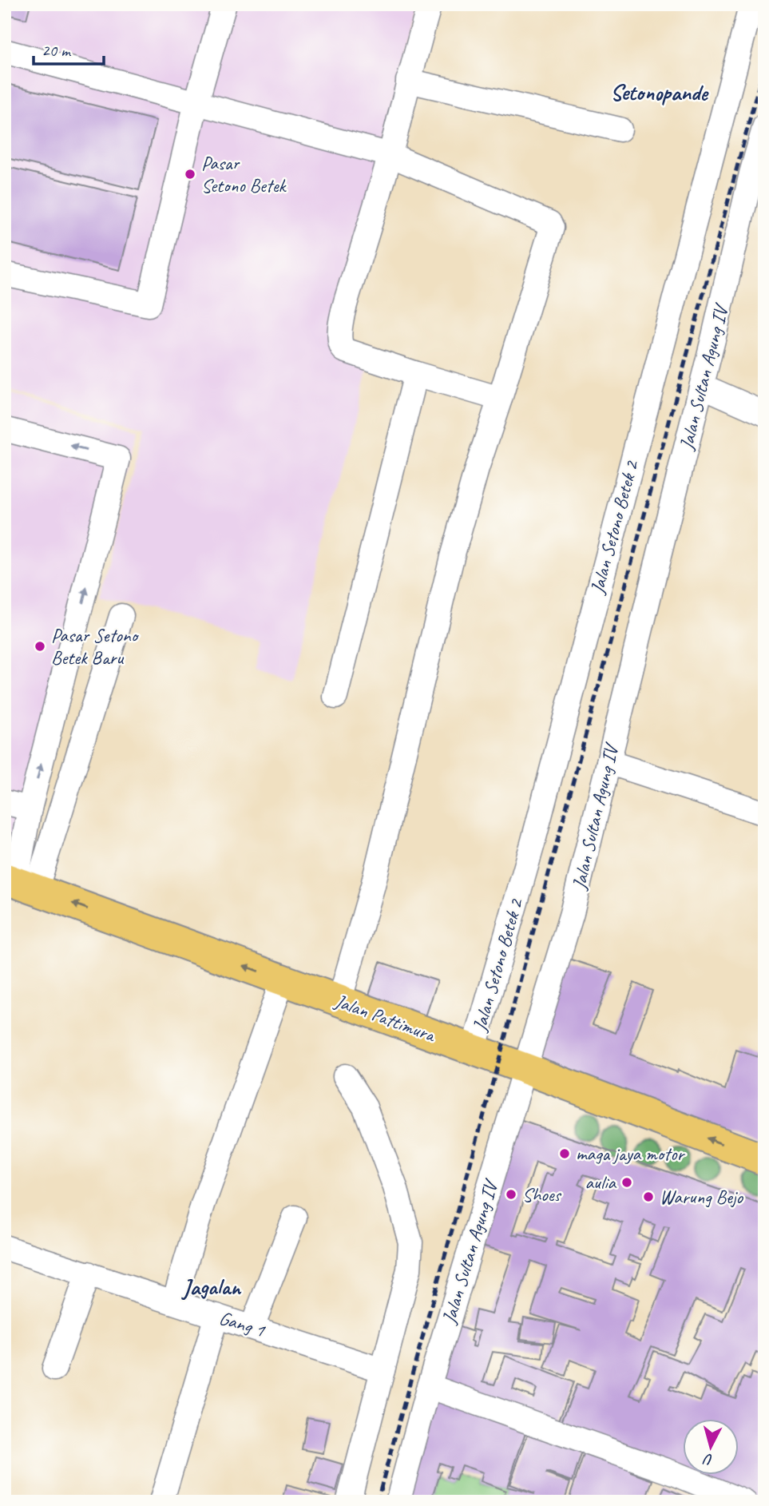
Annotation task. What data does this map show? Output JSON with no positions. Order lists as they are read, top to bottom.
{
  "streets": {
    "main road": ["Jalan Pattimura"],
    "street": ["Jalan Sultan Agung IV", "Jalan Setono Betek 2", "Gang 1"]
  },
  "crossings": [
    ["Jalan Sultan Agung IV", "Jalan Pattimura"],
    ["Jalan Setono Betek 2", "Jalan Pattimura"]
  ],
  "one_way": ["Jalan Pattimura"],
  "districts": ["Setonopande", "Jagalan"],
  "places": [
    "Pasar Setono Betek",
    "Pasar Setono Betek Baru",
    "maga jaya motor",
    "aulia",
    "Shoes",
    "Warung Bejo"
  ],
  "scale_bar": "20 m",
  "north": "bottom"
}
